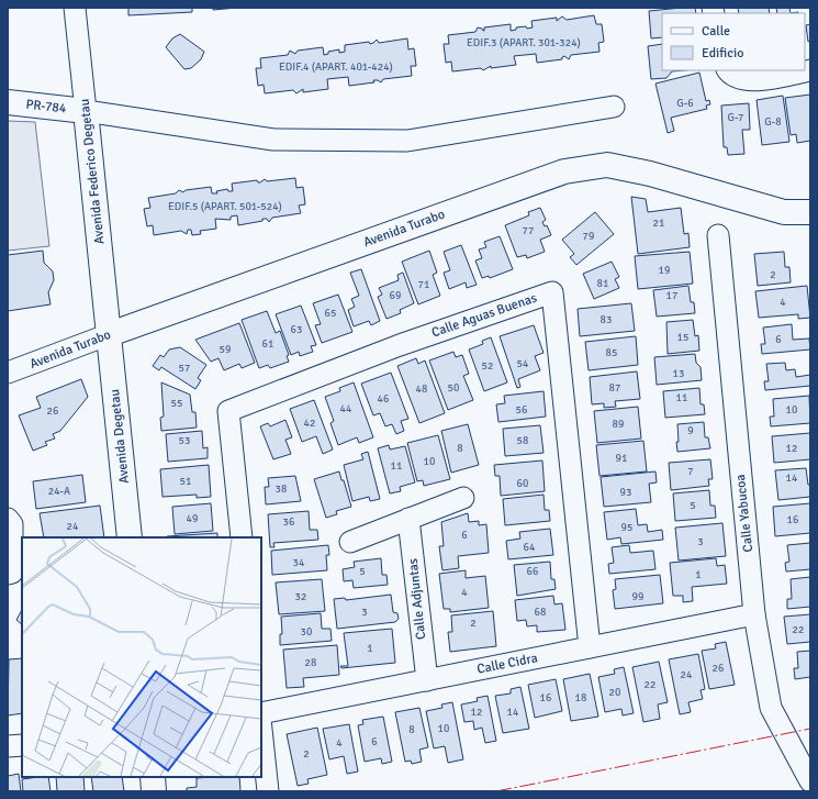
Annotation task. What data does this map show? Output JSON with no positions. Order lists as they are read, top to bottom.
{
  "streets": {
    "main road": [
      "PR-784",
      "Avenida Federico Degetau",
      "Avenida Turabo",
      "Avenida Degetau"
    ],
    "street": [
      "Calle Aguas Buenas",
      "Calle Yabucoa",
      "Calle Adjuntas",
      "Calle Cidra"
    ]
  },
  "crossings": [
    ["PR-784", "Avenida Federico Degetau"],
    ["Avenida Federico Degetau", "Avenida Turabo"],
    ["Avenida Federico Degetau", "Avenida Degetau"],
    ["Avenida Turabo", "Avenida Degetau"],
    ["Calle Aguas Buenas", "Calle Cidra"],
    ["Calle Yabucoa", "Calle Cidra"],
    ["Calle Adjuntas", "Calle Cidra"]
  ],
  "house_numbers": [
    "EDIF.3 (APART. 301-324)",
    "EDIF.4 (APART. 401-424)",
    "G-6",
    "G-7",
    "G-8",
    "EDIF.5 (APART. 501-524)",
    "21",
    "77",
    "79",
    "19",
    "2",
    "81",
    "71",
    "69",
    "17",
    "4",
    "65",
    "83",
    "63",
    "15",
    "6",
    "61",
    "59",
    "85",
    "54",
    "52",
    "57",
    "13",
    "50",
    "87",
    "48",
    "11",
    "46",
    "55",
    "44",
    "56",
    "10",
    "26",
    "42",
    "89",
    "9",
    "53",
    "58",
    "8",
    "12",
    "91",
    "10",
    "11",
    "7",
    "14",
    "51",
    "60",
    "38",
    "24-A",
    "93",
    "5",
    "49",
    "16",
    "36",
    "24",
    "95",
    "6",
    "3",
    "64",
    "34",
    "5",
    "66",
    "1",
    "4",
    "32",
    "99",
    "3",
    "68",
    "2",
    "22",
    "30",
    "1",
    "28",
    "26",
    "24",
    "22",
    "20",
    "16",
    "18",
    "12",
    "14",
    "10",
    "8",
    "6",
    "4",
    "2"
  ],
  "legend": ["Calle", "Edificio"]
}
